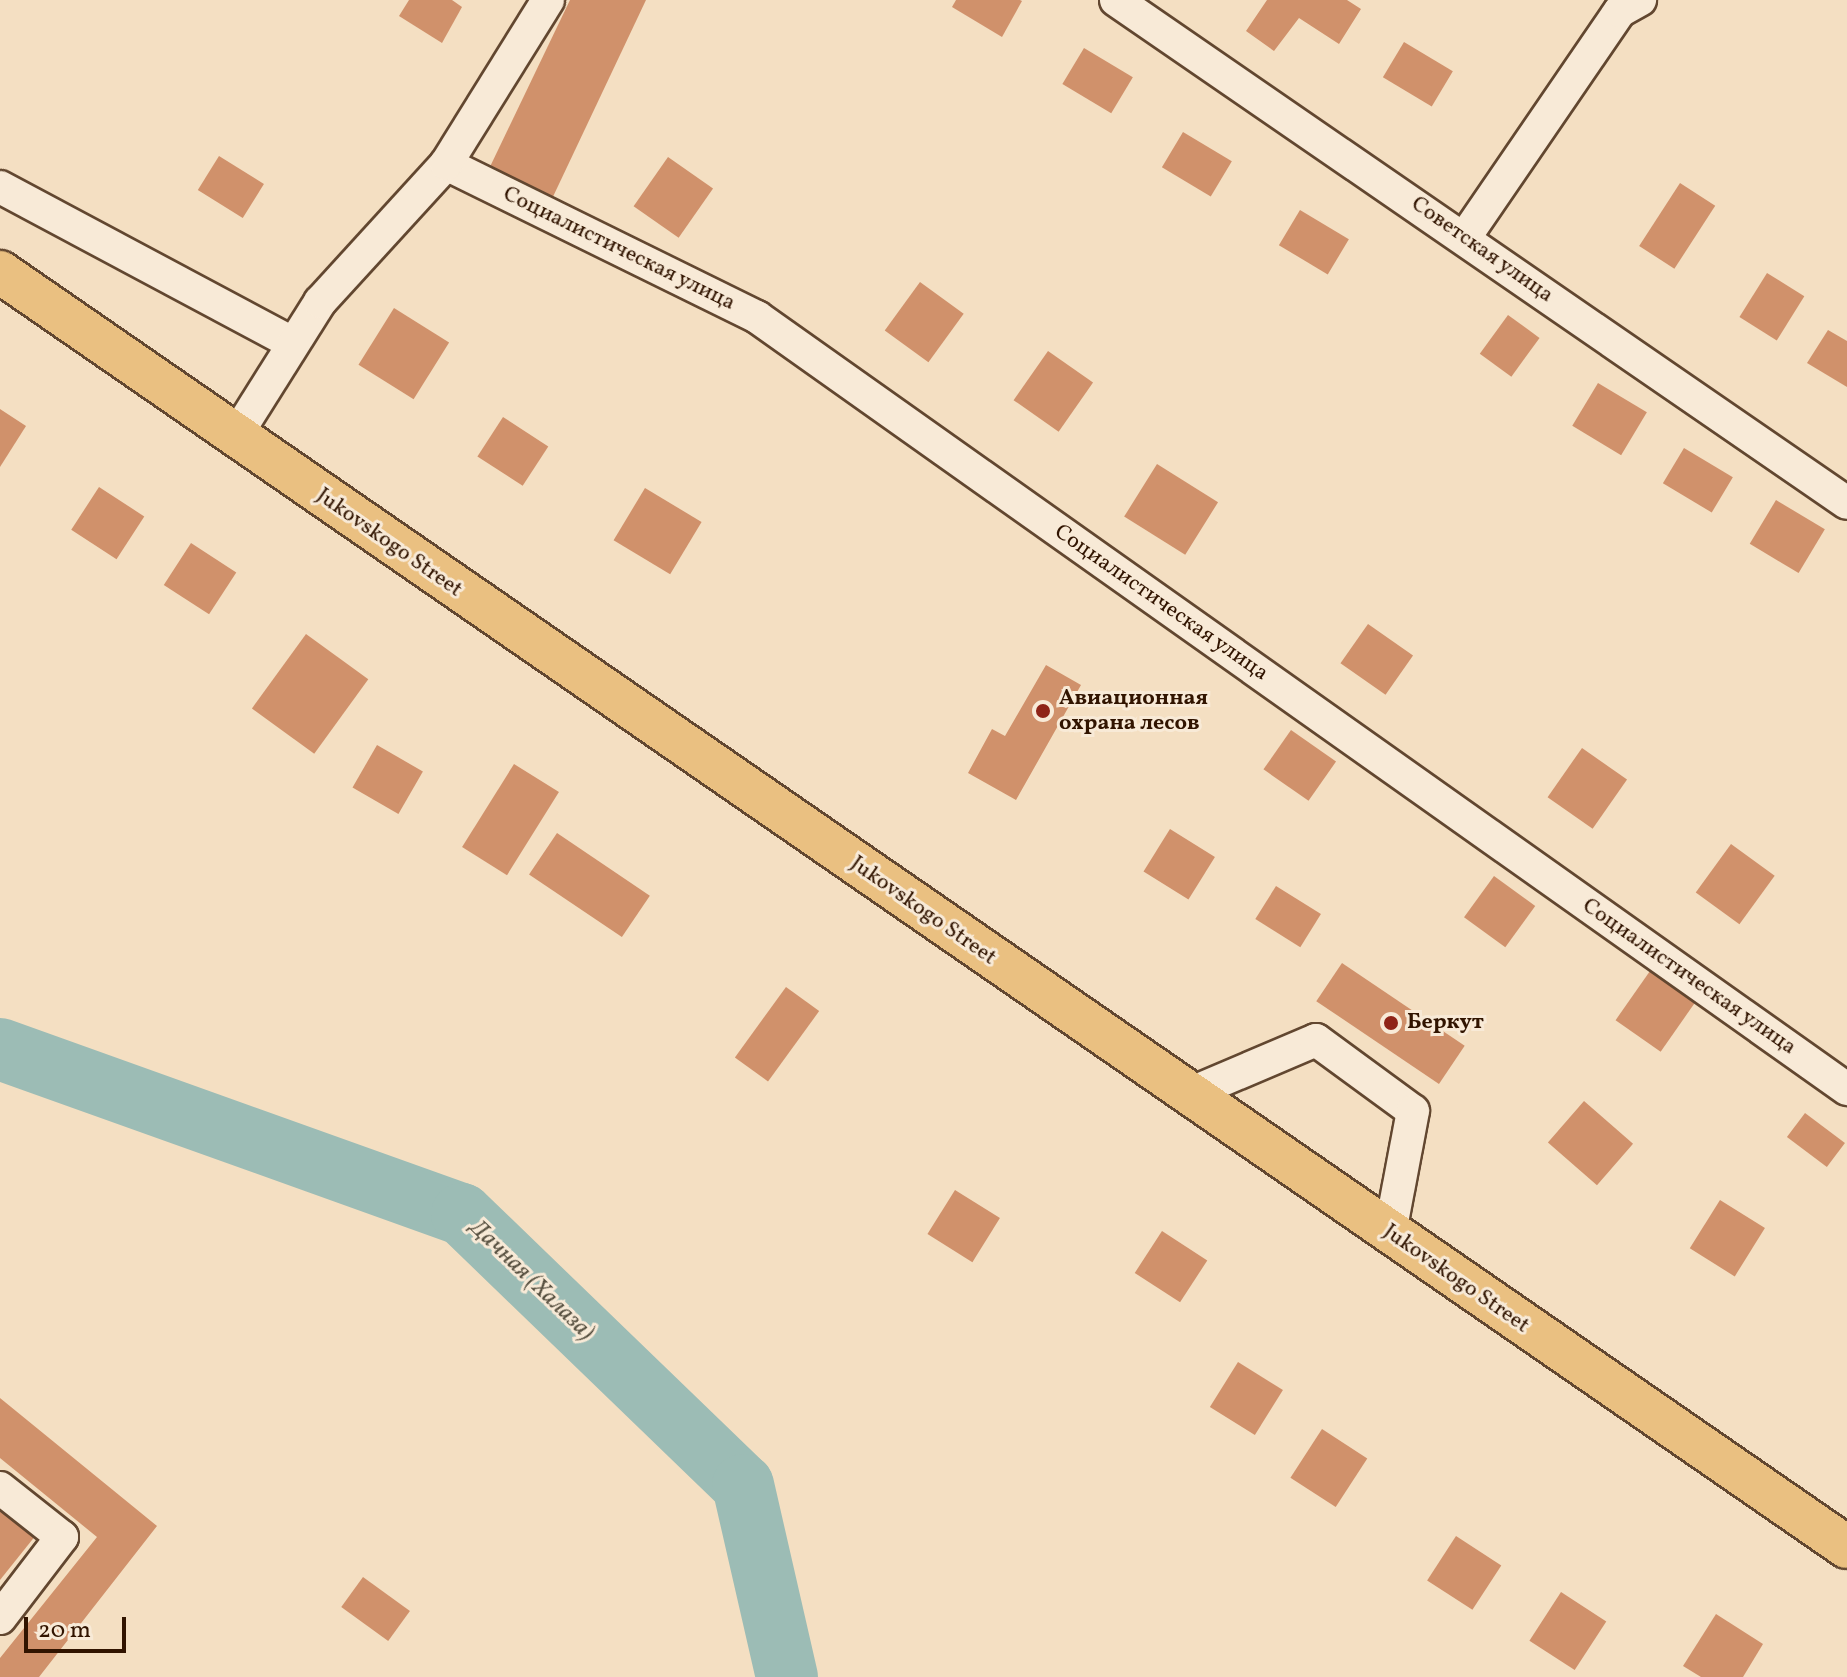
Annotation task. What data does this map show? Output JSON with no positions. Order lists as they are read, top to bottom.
{
  "streets": {
    "main road": ["Jukovskogo Street"],
    "street": ["Социалистическая улица", "Советская улица"]
  },
  "water": ["Дачная (Халаза)"],
  "places": ["Авиационная охрана лесов", "Беркут"],
  "scale_bar": "20 m"
}
